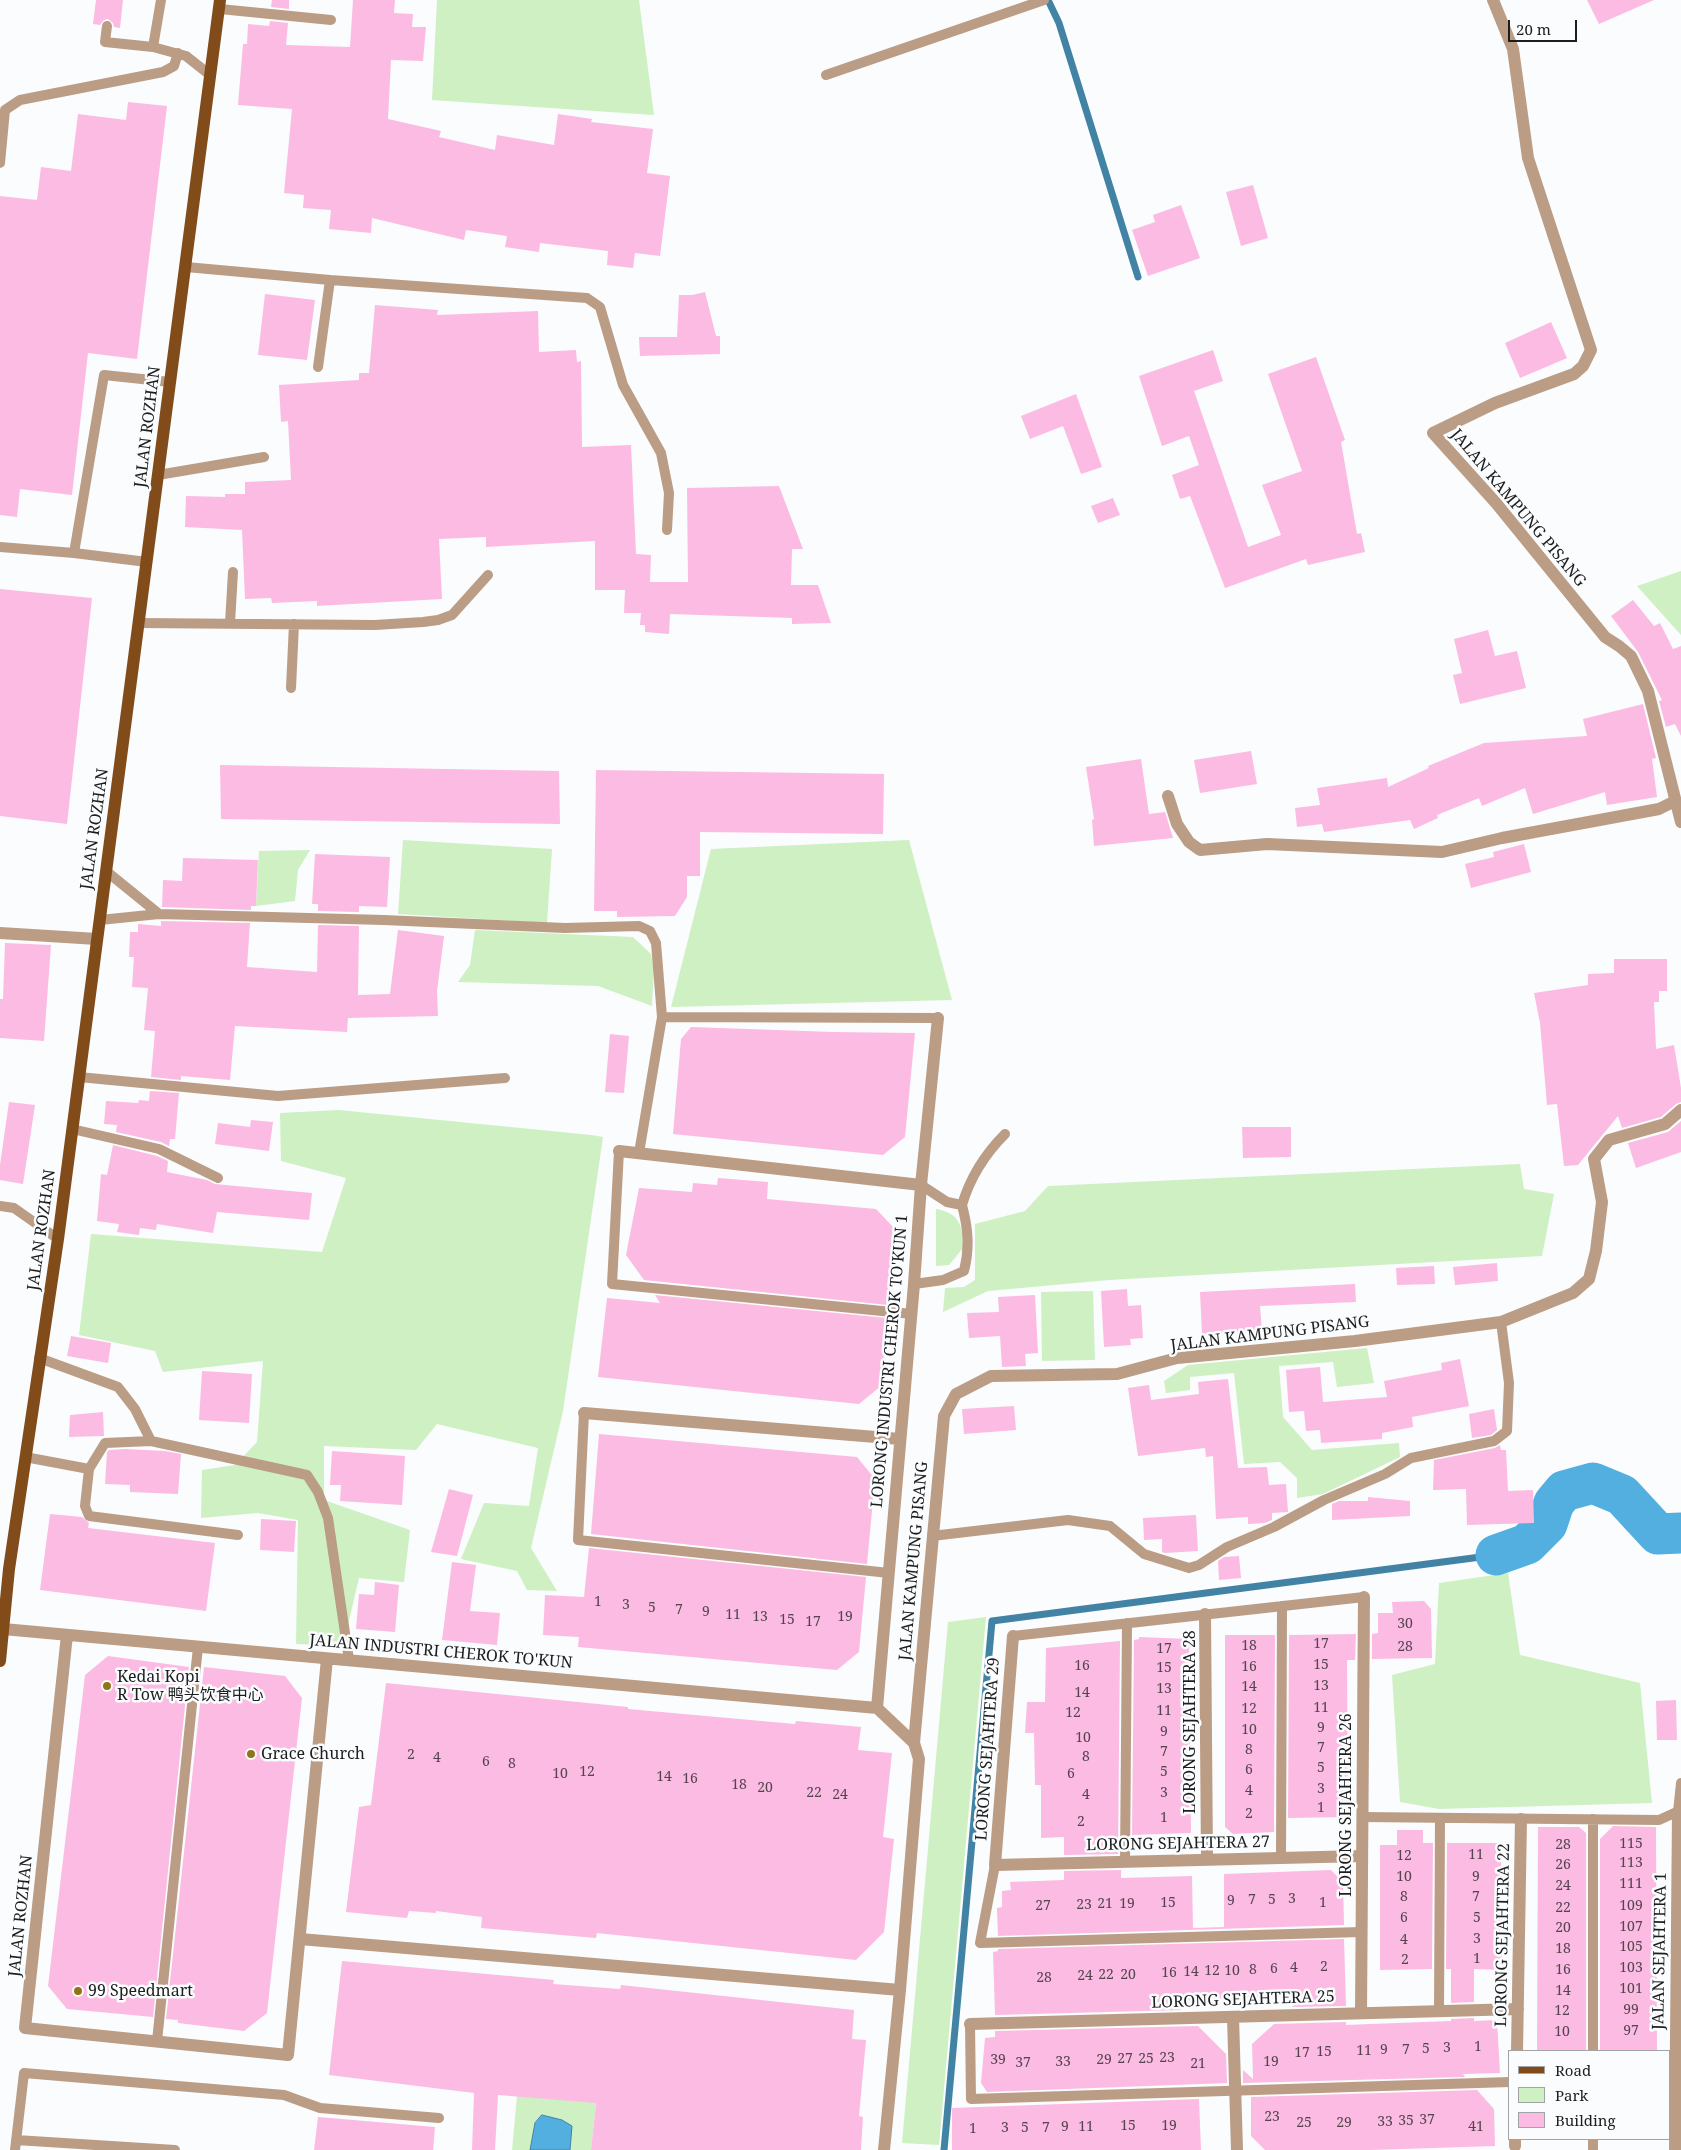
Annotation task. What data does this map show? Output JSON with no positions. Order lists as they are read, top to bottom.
{
  "streets": {
    "main road": ["JALAN ROZHAN"],
    "street": [
      "JALAN KAMPUNG PISANG",
      "LORONG INDUSTRI CHEROK TO'KUN 1",
      "JALAN INDUSTRI CHEROK TO'KUN",
      "LORONG SEJAHTERA 28",
      "LORONG SEJAHTERA 29",
      "LORONG SEJAHTERA 26",
      "LORONG SEJAHTERA 27",
      "LORONG SEJAHTERA 22",
      "JALAN SEJAHTERA 1",
      "LORONG SEJAHTERA 25"
    ]
  },
  "crossings": [
    ["JALAN ROZHAN", "JALAN INDUSTRI CHEROK TO'KUN"],
    ["LORONG INDUSTRI CHEROK TO'KUN 1", "JALAN INDUSTRI CHEROK TO'KUN"],
    ["LORONG SEJAHTERA 28", "LORONG SEJAHTERA 27"],
    ["LORONG SEJAHTERA 29", "LORONG SEJAHTERA 27"],
    ["LORONG SEJAHTERA 26", "LORONG SEJAHTERA 27"],
    ["LORONG SEJAHTERA 26", "LORONG SEJAHTERA 25"],
    ["LORONG SEJAHTERA 22", "LORONG SEJAHTERA 25"]
  ],
  "places": ["Kedai Kopi R Tow 鸭头饮食中心", "Grace Church", "99 Speedmart"],
  "house_numbers": [
    "1",
    "3",
    "5",
    "7",
    "9",
    "11",
    "13",
    "19",
    "15",
    "17",
    "30",
    "17",
    "18",
    "28",
    "17",
    "15",
    "16",
    "16",
    "15",
    "13",
    "14",
    "13",
    "14",
    "11",
    "12",
    "11",
    "12",
    "9",
    "10",
    "9",
    "10",
    "7",
    "8",
    "7",
    "2",
    "8",
    "4",
    "6",
    "8",
    "5",
    "6",
    "12",
    "5",
    "10",
    "6",
    "14",
    "16",
    "18",
    "20",
    "3",
    "4",
    "22",
    "3",
    "24",
    "4",
    "1",
    "2",
    "1",
    "2",
    "115",
    "28",
    "11",
    "12",
    "113",
    "26",
    "10",
    "9",
    "111",
    "24",
    "8",
    "7",
    "3",
    "7",
    "5",
    "9",
    "15",
    "1",
    "21",
    "19",
    "23",
    "27",
    "109",
    "22",
    "6",
    "5",
    "107",
    "20",
    "3",
    "4",
    "105",
    "18",
    "1",
    "2",
    "2",
    "4",
    "103",
    "6",
    "8",
    "16",
    "12",
    "10",
    "14",
    "16",
    "22",
    "20",
    "24",
    "28",
    "101",
    "14",
    "99",
    "12",
    "97",
    "10",
    "1",
    "3",
    "5",
    "9",
    "7",
    "11",
    "15",
    "17",
    "23",
    "27",
    "25",
    "39",
    "29",
    "33",
    "19",
    "37",
    "21",
    "23",
    "37",
    "35",
    "33",
    "25",
    "29",
    "15",
    "19",
    "9",
    "11",
    "41",
    "3",
    "5",
    "7",
    "1"
  ],
  "legend": ["Road", "Park", "Building"],
  "scale_bar": "20 m"
}
